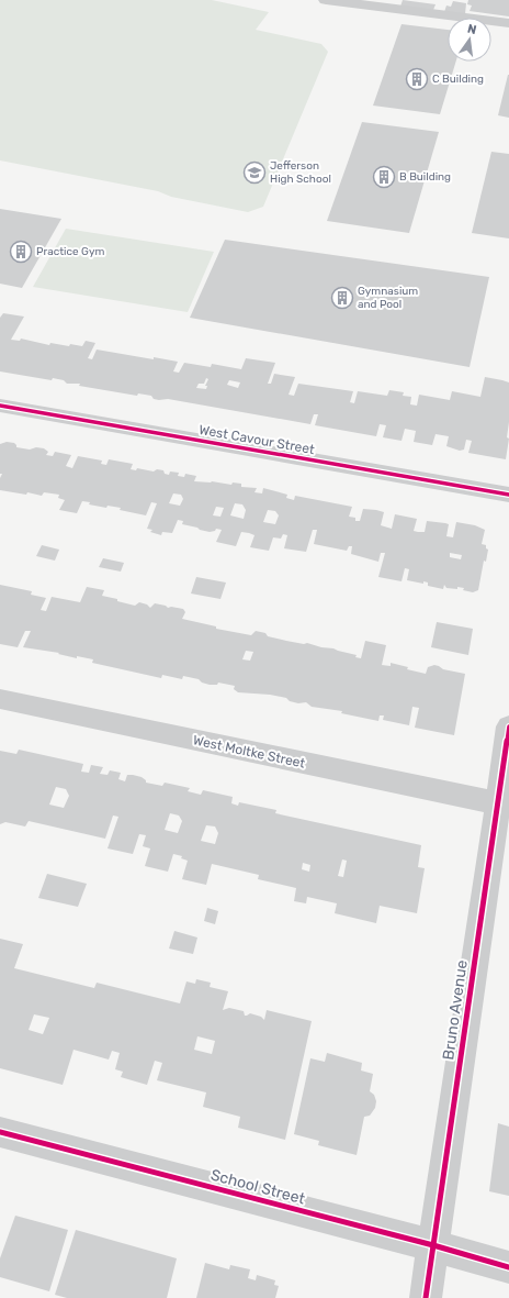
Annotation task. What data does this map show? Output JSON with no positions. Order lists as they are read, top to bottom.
{
  "streets": {
    "street": [
      "West Cavour Street",
      "West Moltke Street",
      "Bruno Avenue",
      "School Street"
    ]
  },
  "crossings": [
    ["West Moltke Street", "Bruno Avenue"],
    ["Bruno Avenue", "School Street"]
  ],
  "places": {
    "building": [
      "C Building",
      "B Building",
      "Practice Gym",
      "Gymnasium and Pool"
    ],
    "school or university": ["Jefferson High School"]
  },
  "north": "top"
}
